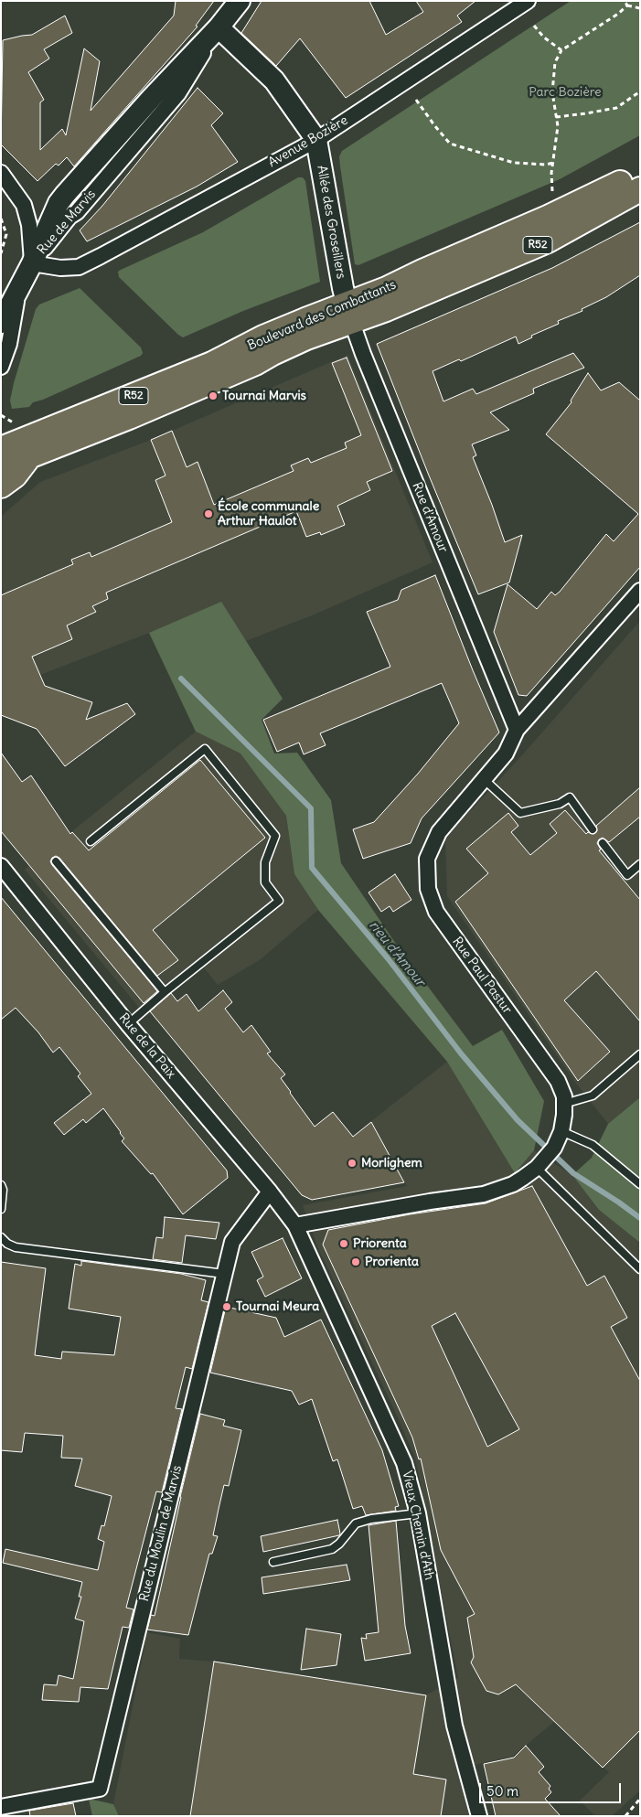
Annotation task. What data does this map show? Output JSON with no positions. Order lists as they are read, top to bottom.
{
  "streets": {
    "main road": ["R52", "Boulevard des Combattants"],
    "street": [
      "Avenue Bozière",
      "Rue de Marvis",
      "Allée des Groseillers",
      "Rue d'Amour",
      "Rue Paul Pastur",
      "Rue de la Paix",
      "Vieux Chemin d'Ath",
      "Rue du Moulin de Marvis"
    ]
  },
  "crossings": [
    ["Avenue Bozière", "Rue de Marvis"],
    ["Avenue Bozière", "Allée des Groseillers"],
    ["Allée des Groseillers", "Boulevard des Combattants"],
    ["Allée des Groseillers", "Rue d'Amour"],
    ["Boulevard des Combattants", "Rue d'Amour"],
    ["Rue d'Amour", "Rue Paul Pastur"],
    ["Rue Paul Pastur", "Rue de la Paix"],
    ["Rue Paul Pastur", "Vieux Chemin d'Ath"],
    ["Rue de la Paix", "Vieux Chemin d'Ath"],
    ["Rue de la Paix", "Rue du Moulin de Marvis"]
  ],
  "water": ["rieu d'Amour"],
  "parks": ["Parc Bozière"],
  "places": [
    "Tournai Marvis",
    "École communale Arthur Haulot",
    "Morlighem",
    "Priorenta",
    "Prorienta",
    "Tournai Meura"
  ],
  "scale_bar": "50 m"
}
